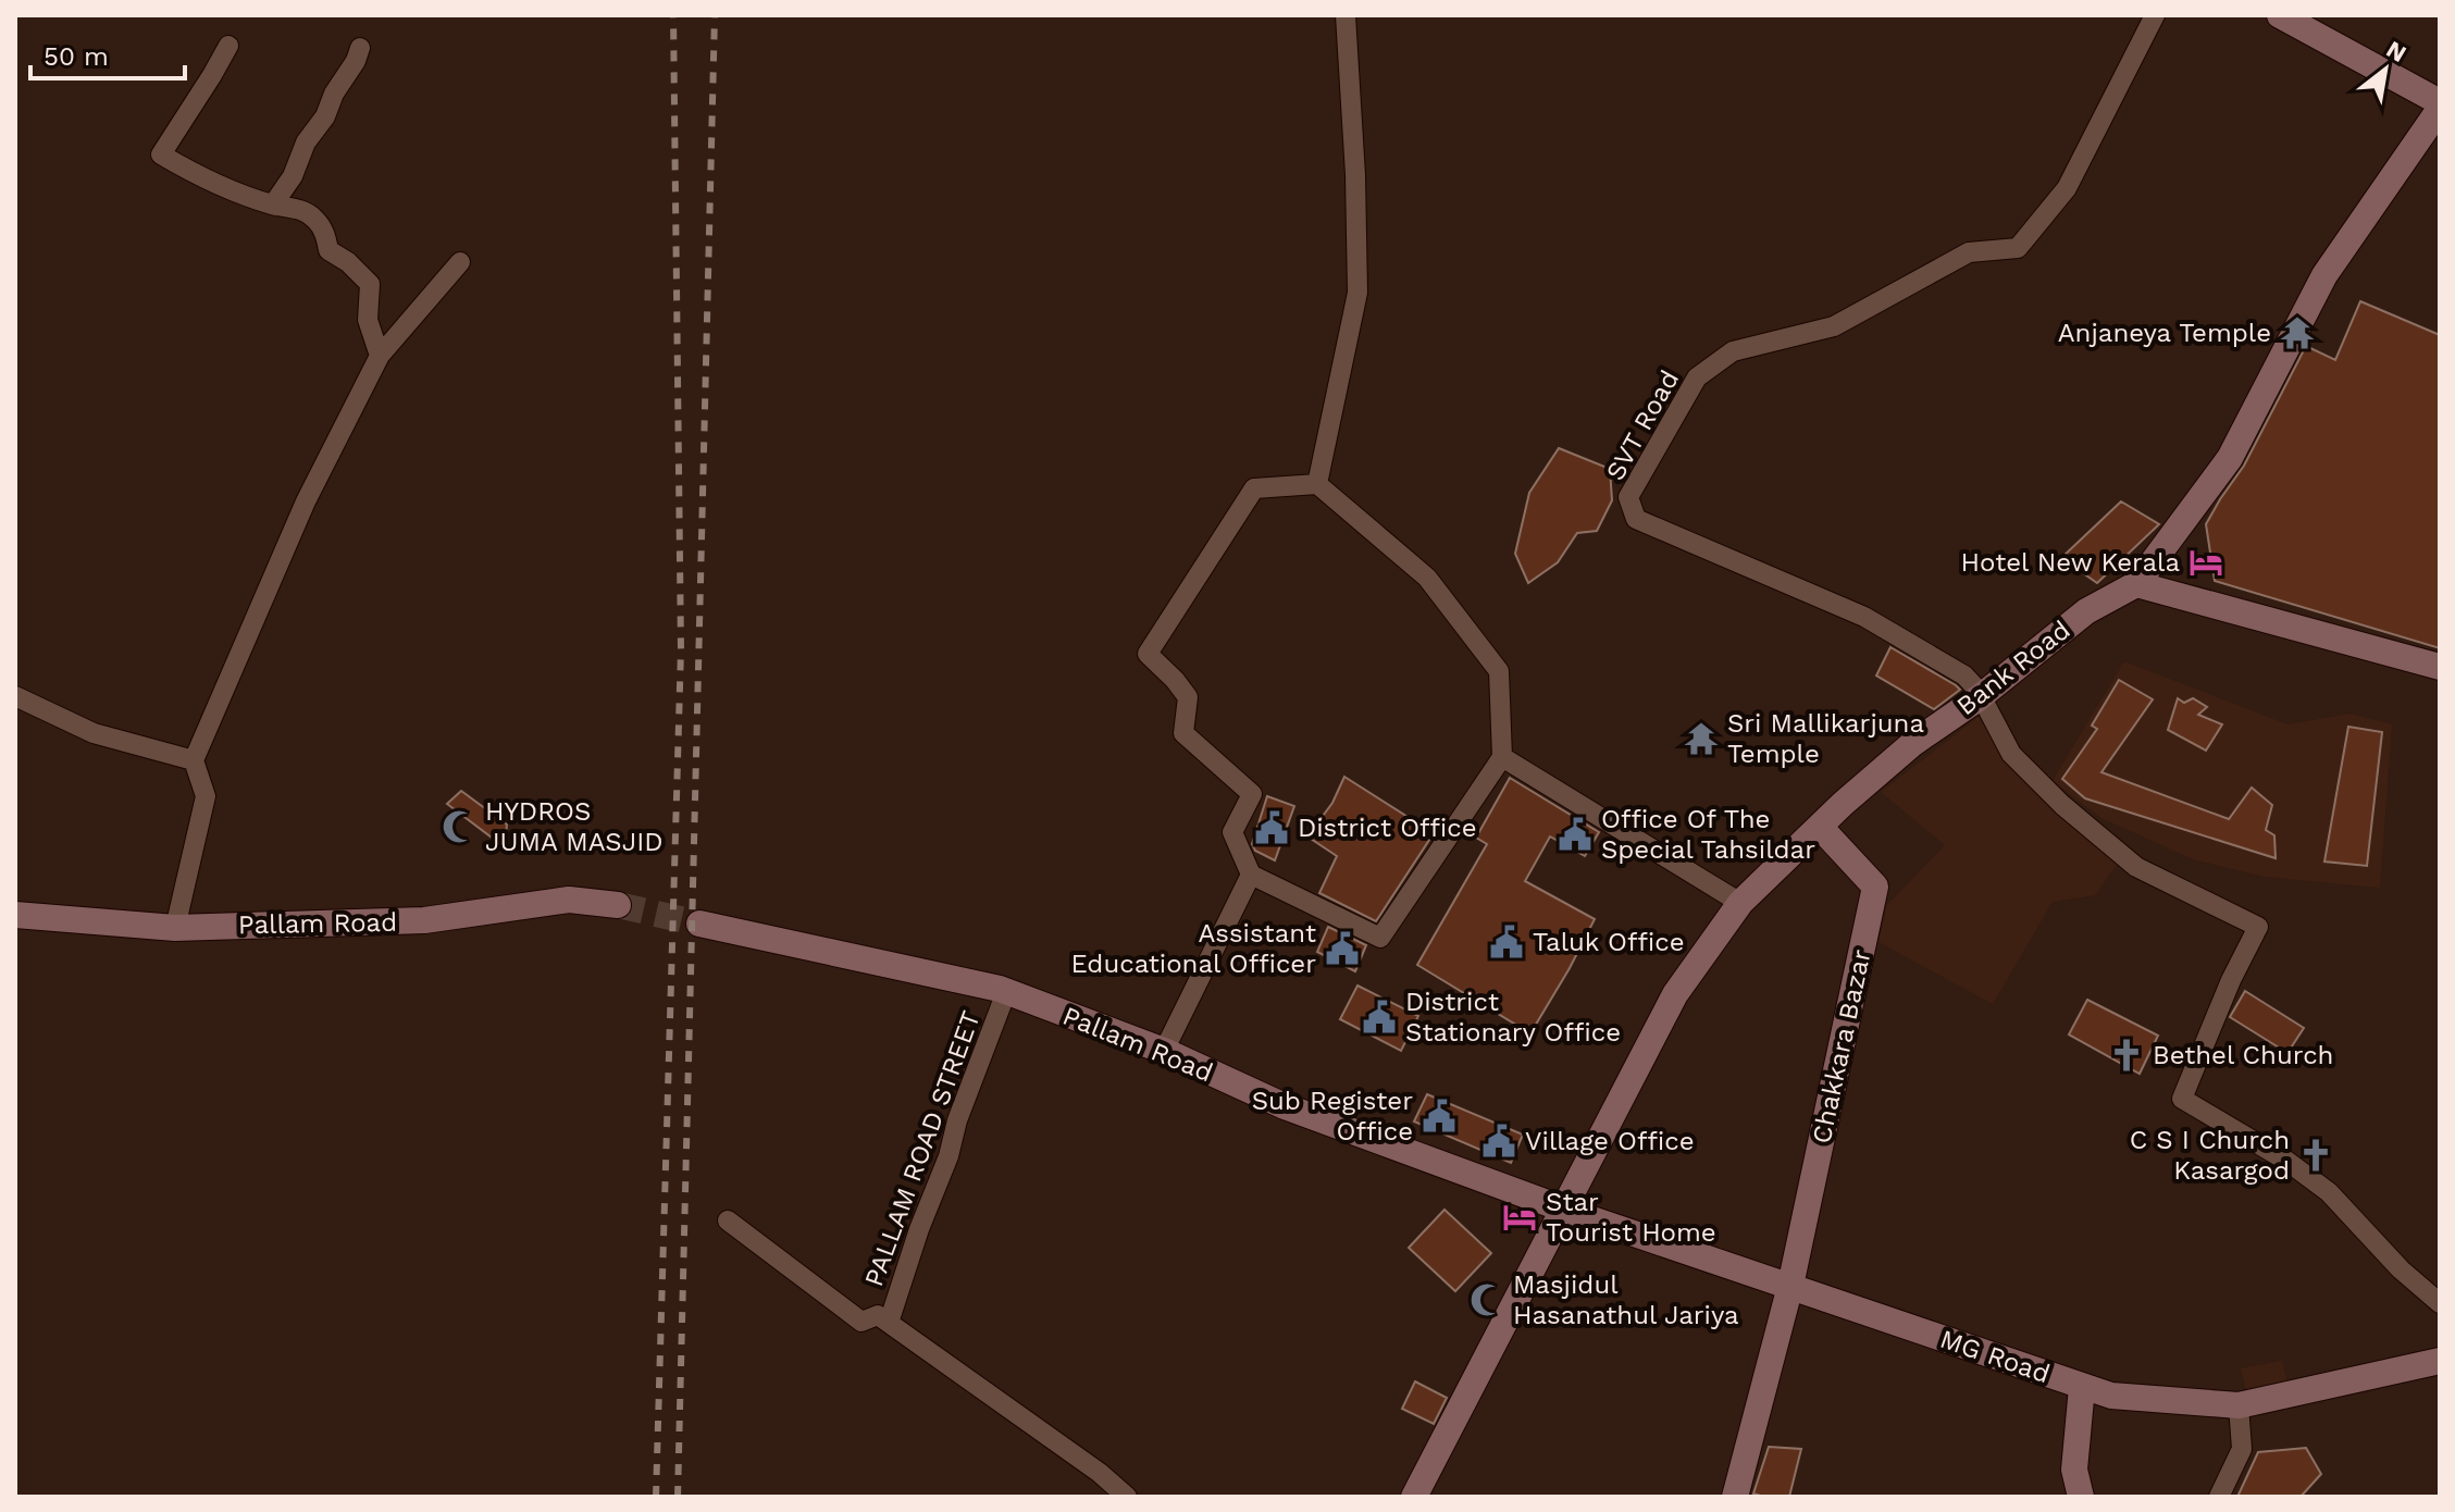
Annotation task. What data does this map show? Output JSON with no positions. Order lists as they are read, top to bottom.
{
  "streets": {
    "main road": [
      "Bank Road",
      "Pallam Road",
      "Chakkara Bazar",
      "MG Road"
    ],
    "street": ["SVT Road", "PALLAM ROAD STREET"]
  },
  "crossings": [
    ["SVT Road", "Bank Road"],
    ["Bank Road", "Pallam Road"],
    ["Bank Road", "Chakkara Bazar"],
    ["Bank Road", "MG Road"],
    ["Pallam Road", "PALLAM ROAD STREET"],
    ["Pallam Road", "MG Road"],
    ["Chakkara Bazar", "MG Road"]
  ],
  "places": {
    "temple": ["Anjaneya Temple", "Sri Mallikarjuna Temple"],
    "hotel": ["Hotel New Kerala", "Star Tourist Home"],
    "mosque": ["HYDROS JUMA MASJID", "Masjidul Hasanathul Jariya"],
    "public building": [
      "District Office",
      "Office Of The Special Tahsildar",
      "Taluk Office",
      "Assistant Educational Officer",
      "District Stationary Office",
      "Sub Register Office",
      "Village Office"
    ],
    "church": ["Bethel Church", "C S I Church Kasargod"]
  },
  "scale_bar": "50 m",
  "north": "top right"
}
